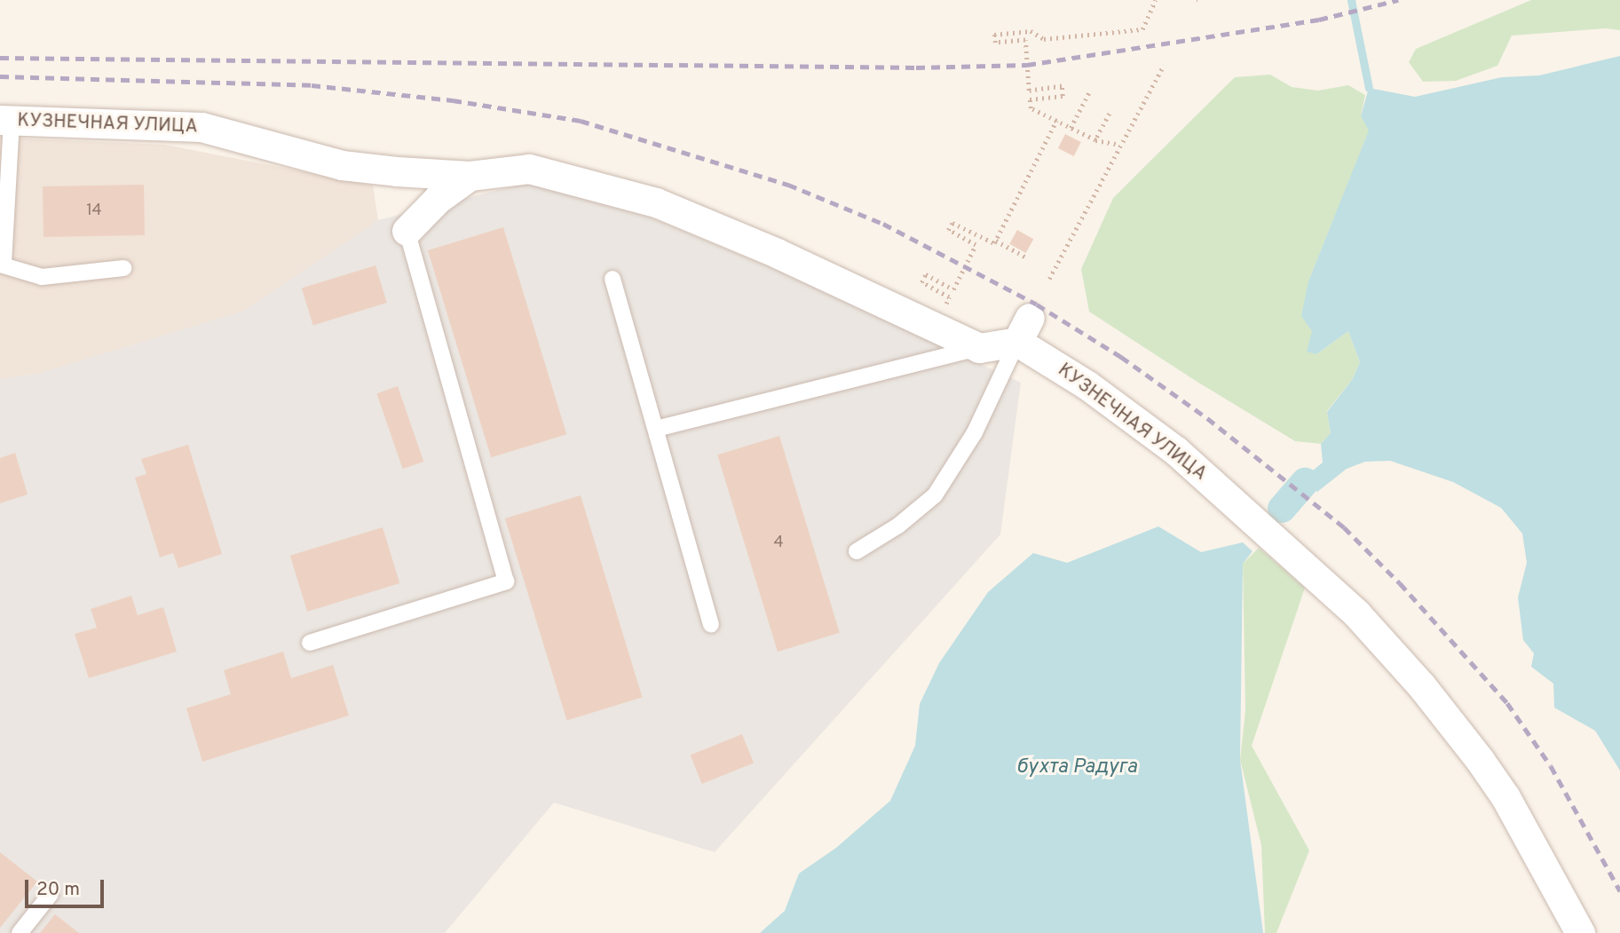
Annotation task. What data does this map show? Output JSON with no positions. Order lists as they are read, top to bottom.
{
  "streets": {
    "street": ["КУЗНЕЧНАЯ УЛИЦА"]
  },
  "water": ["бухта Радуга"],
  "house_numbers": ["14", "4"],
  "scale_bar": "20 m"
}
